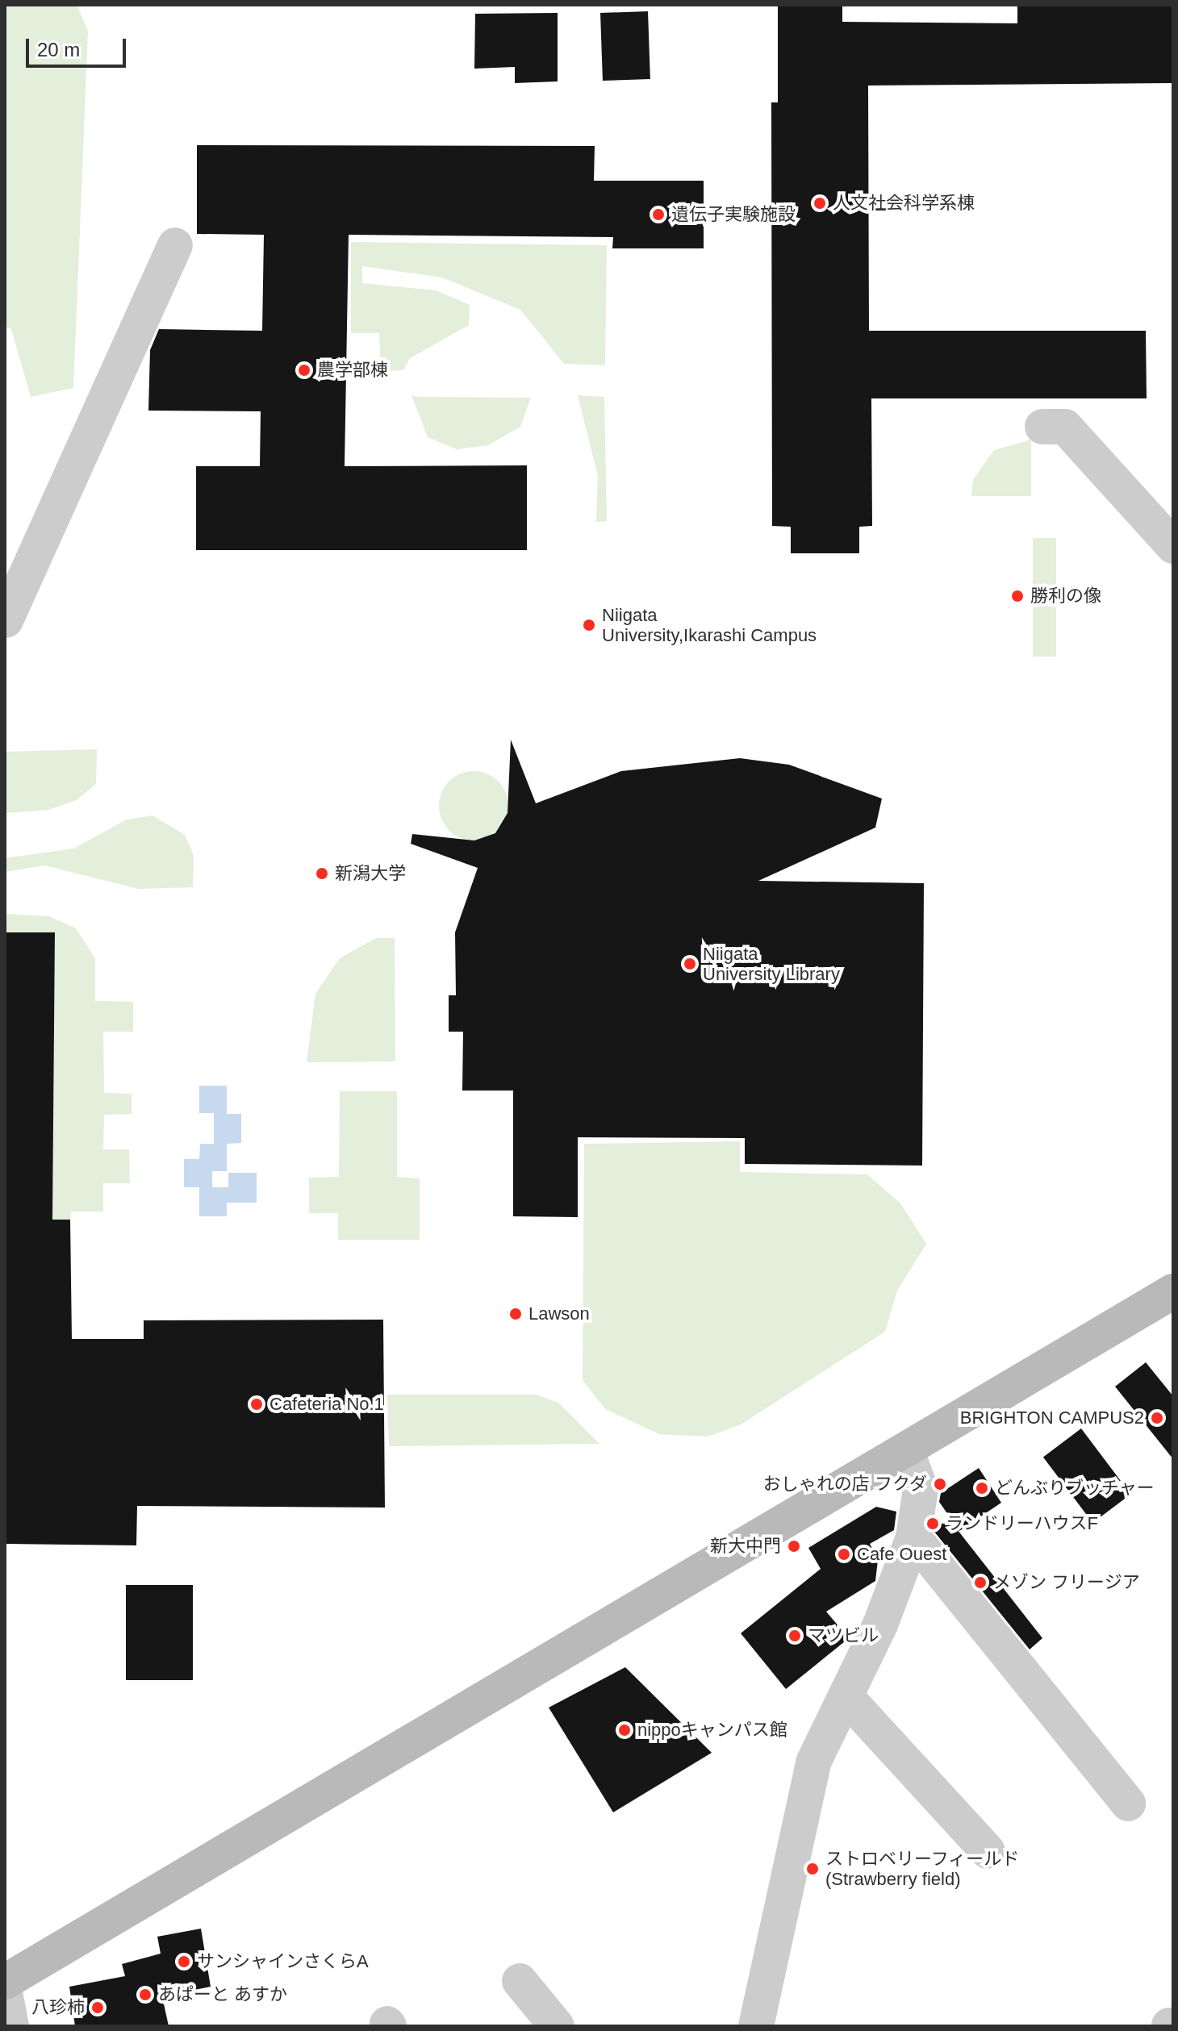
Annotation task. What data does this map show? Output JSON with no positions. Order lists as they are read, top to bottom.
{
  "places": [
    "人文社会科学系棟",
    "遺伝子実験施設",
    "農学部棟",
    "勝利の像",
    "Niigata University,Ikarashi Campus",
    "新潟大学",
    "Niigata University Library",
    "Lawson",
    "Cafeteria No.1",
    "BRIGHTON CAMPUS2",
    "おしゃれの店 フクダ",
    "どんぶりブッチャー",
    "ランドリーハウスF",
    "新大中門",
    "Cafe Ouest",
    "メゾン フリージア",
    "マツビル",
    "nippoキャンパス館",
    "ストロベリーフィールド (Strawberry field)",
    "サンシャインさくらA",
    "あぱーと あすか",
    "八珍柿"
  ],
  "scale_bar": "20 m"
}
